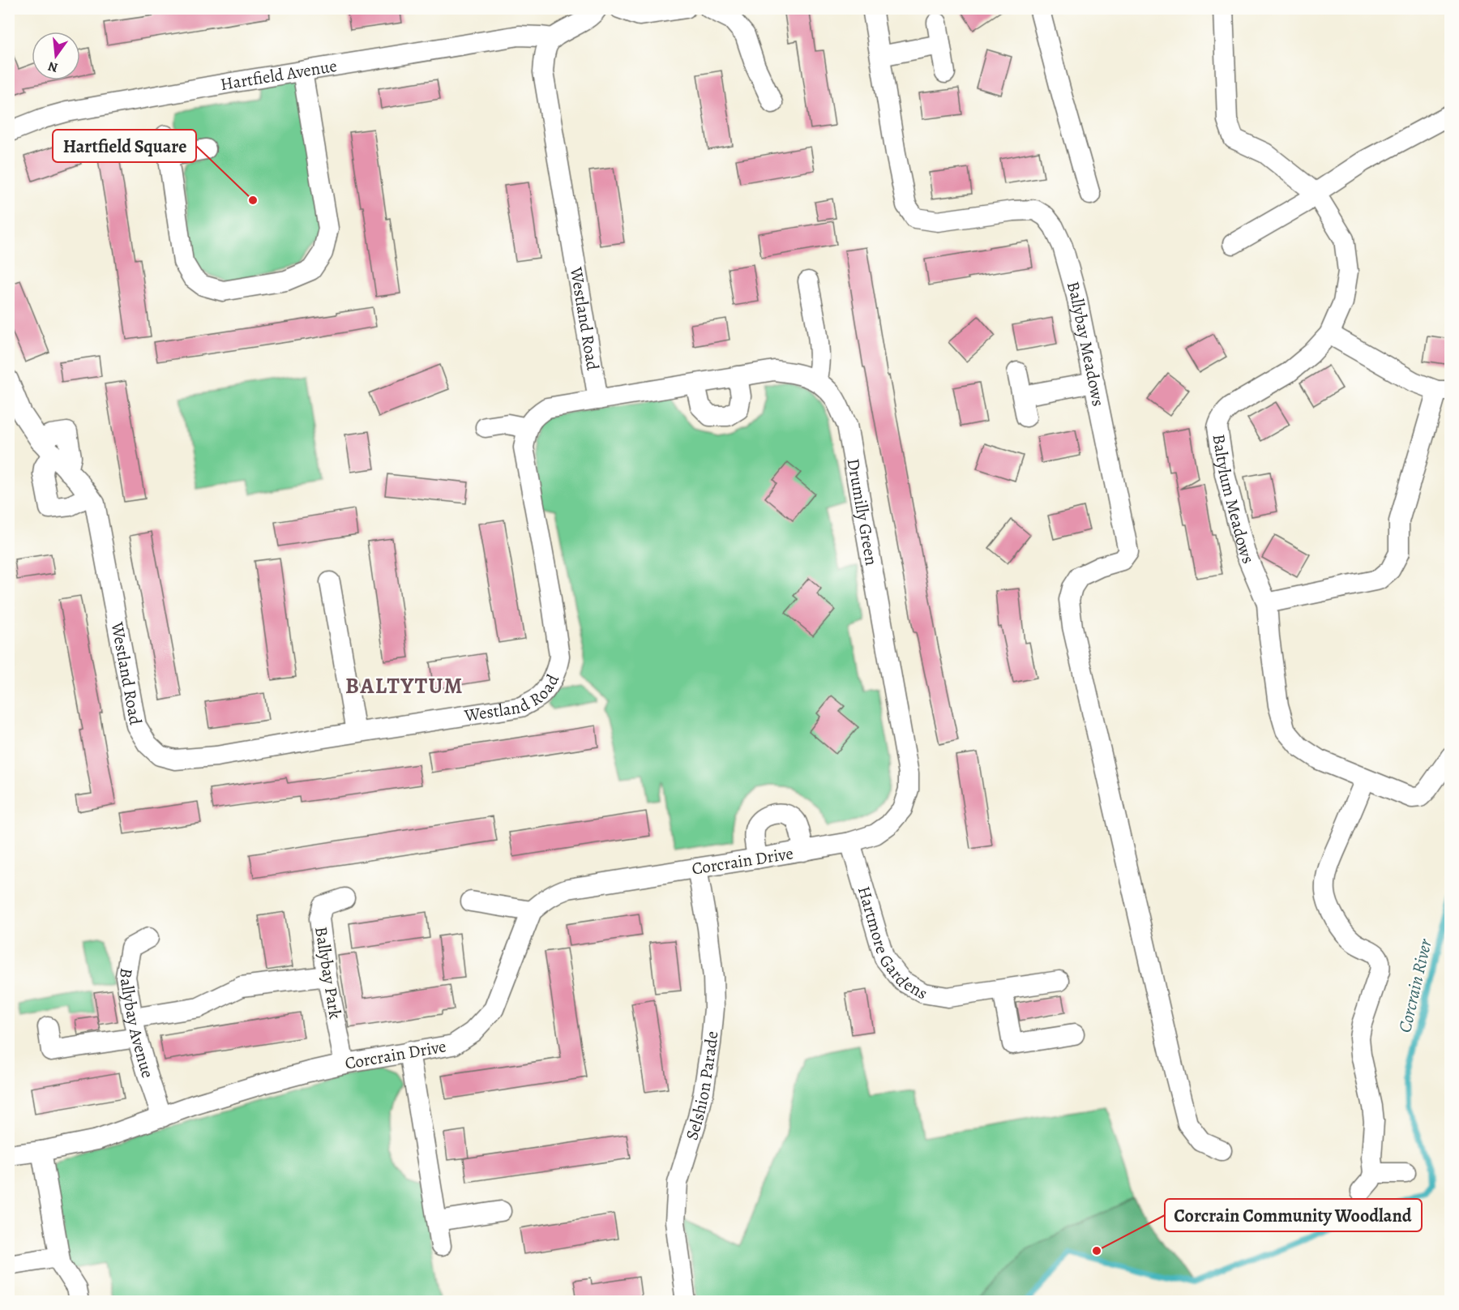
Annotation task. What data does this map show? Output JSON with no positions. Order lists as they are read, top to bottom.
{
  "streets": {
    "street": [
      "Hartfield Avenue",
      "Westland Road",
      "Ballybay Meadows",
      "Baltylum Meadows",
      "Drumilly Green",
      "Corcrain Drive",
      "Hartmore Gardens",
      "Ballybay Park",
      "Ballybay Avenue",
      "Selshion Parade"
    ]
  },
  "crossings": [
    ["Hartfield Avenue", "Westland Road"],
    ["Westland Road", "Drumilly Green"],
    ["Drumilly Green", "Corcrain Drive"],
    ["Drumilly Green", "Hartmore Gardens"],
    ["Corcrain Drive", "Hartmore Gardens"],
    ["Corcrain Drive", "Ballybay Park"],
    ["Corcrain Drive", "Ballybay Avenue"],
    ["Corcrain Drive", "Selshion Parade"]
  ],
  "districts": ["BALTYTUM"],
  "water": ["Corcrain River"],
  "places": ["Hartfield Square", "Corcrain Community Woodland"],
  "north": "bottom"
}
